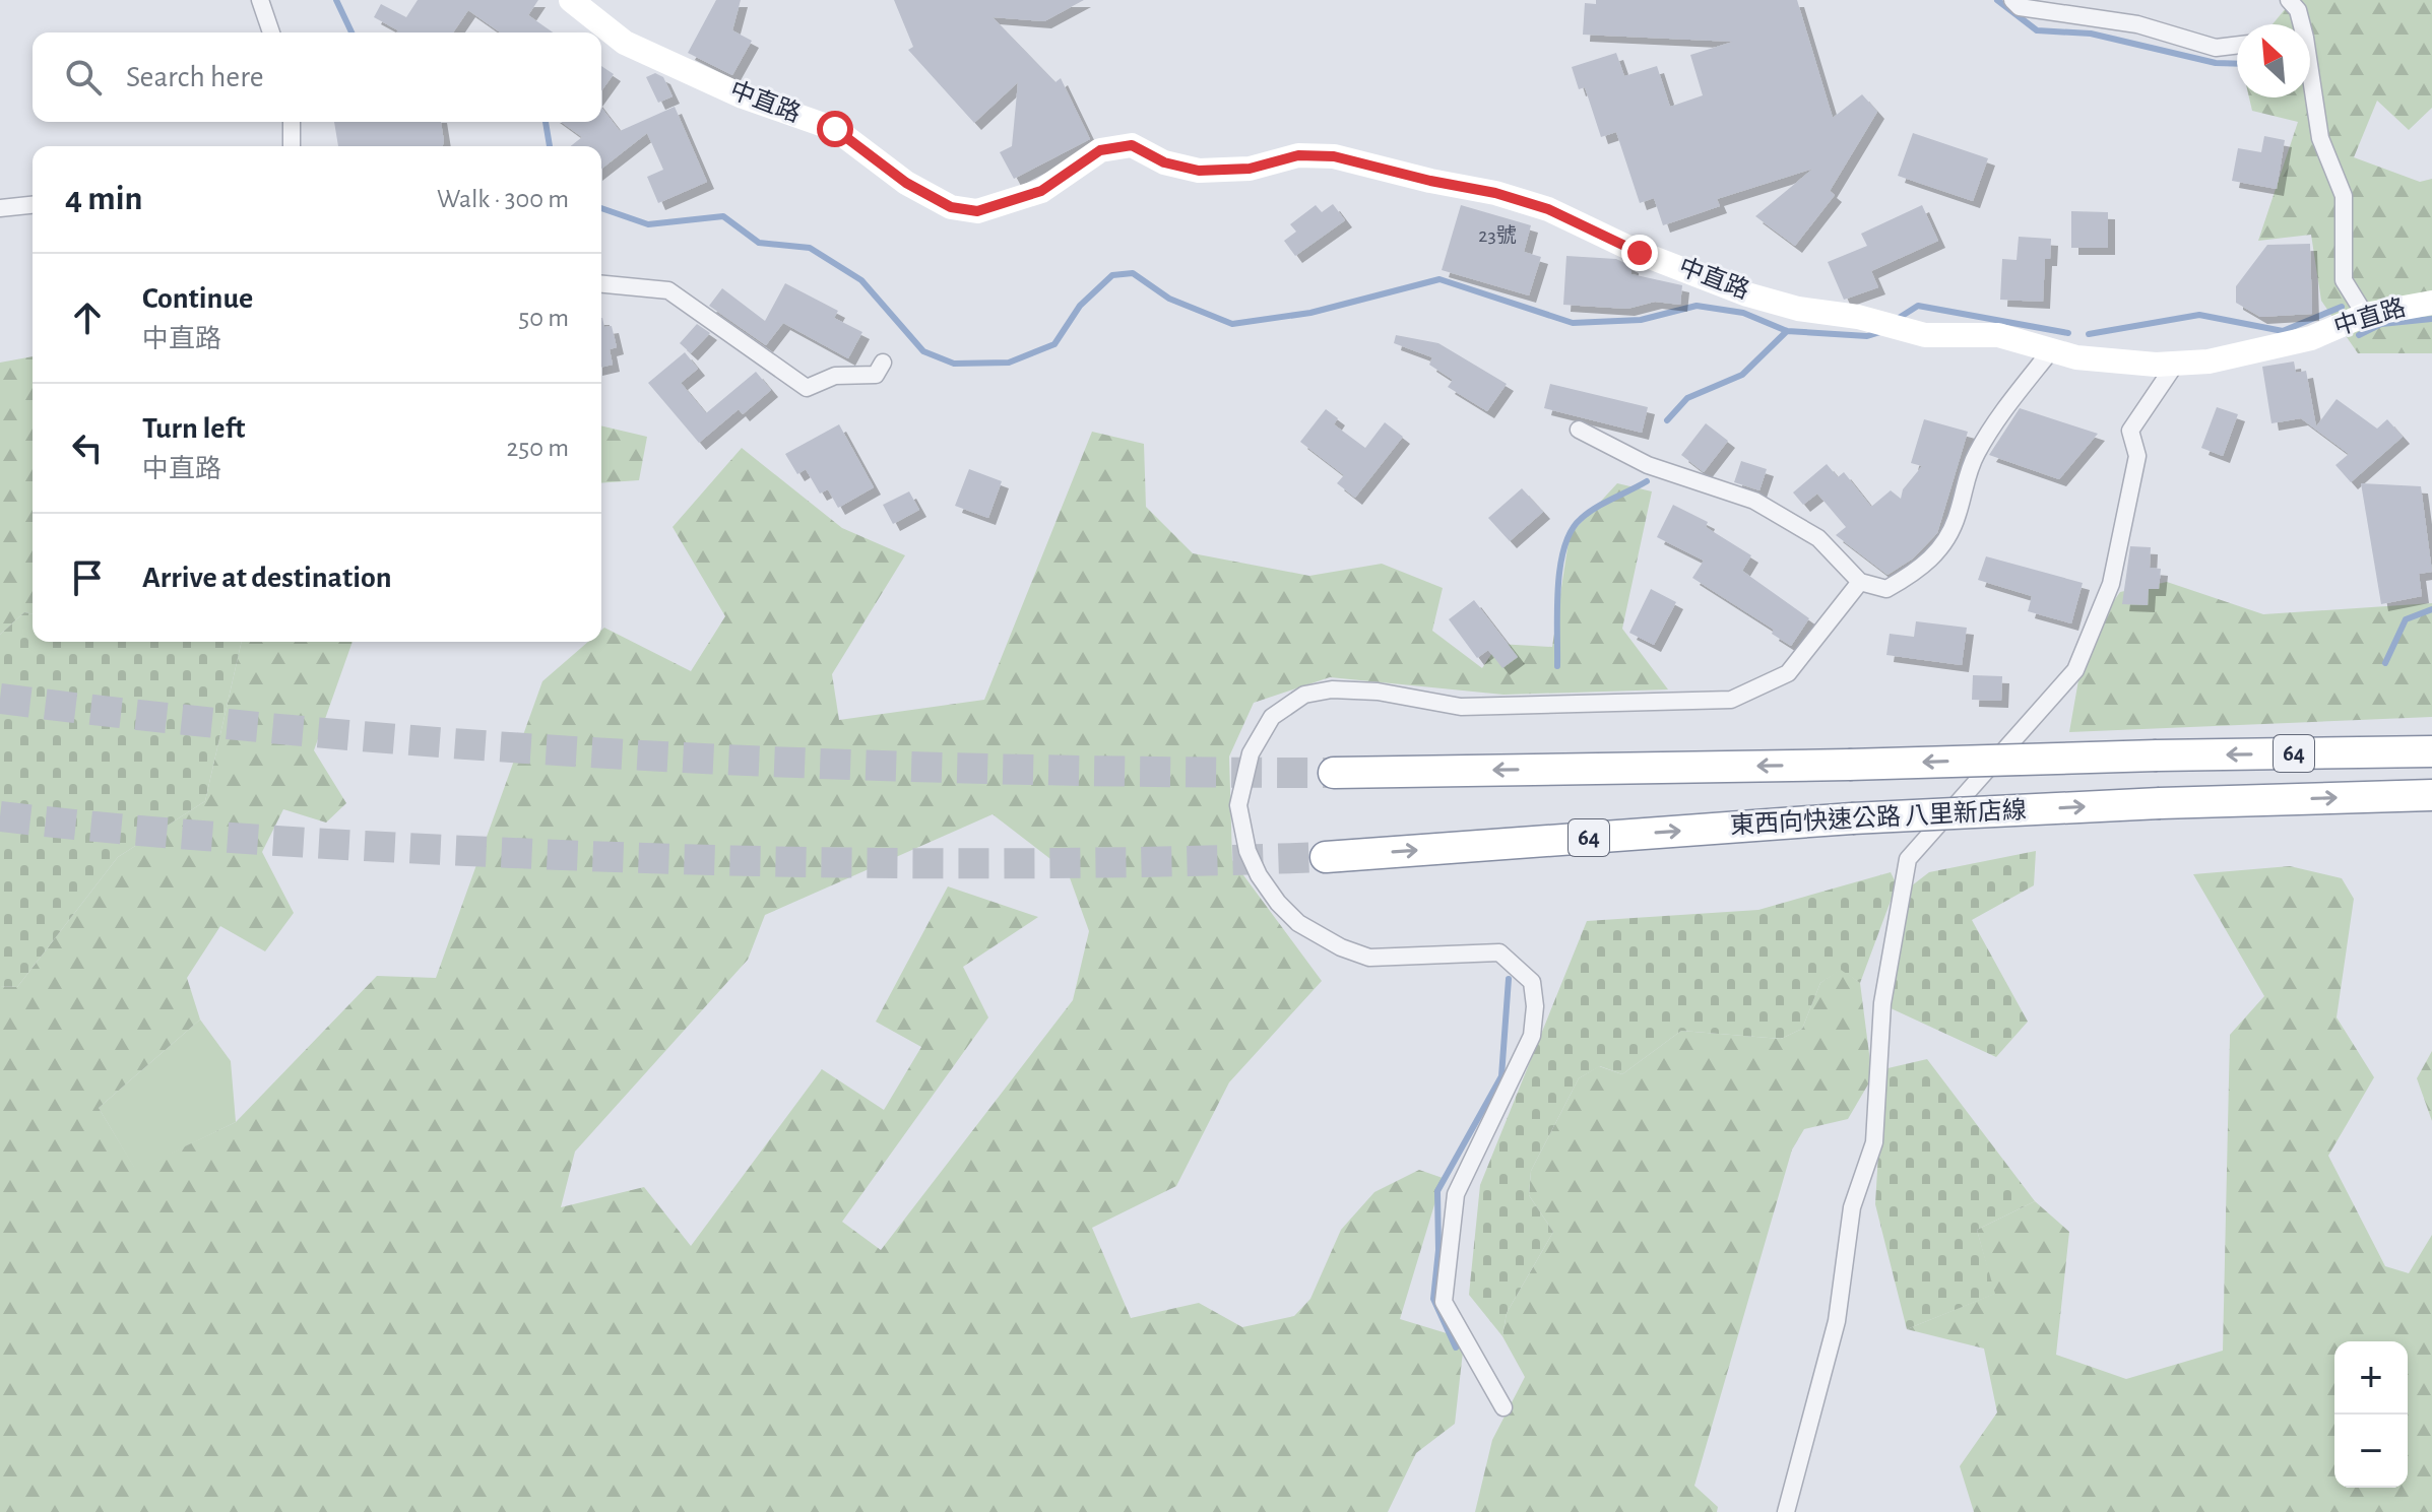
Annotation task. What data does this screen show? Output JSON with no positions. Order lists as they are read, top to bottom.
{
  "streets": {
    "highway": ["64", "東西向快速公路 八里新店線"],
    "street": ["中直路"]
  },
  "house_numbers": ["23號"],
  "north": "top left",
  "page": {
    "search": "Search here",
    "heading": ["4 min", "Walk · 300 m"],
    "list": [
      ["Continue", "中直路", "50 m"],
      ["Turn left", "中直路", "250 m"],
      "Arrive at destination"
    ],
    "map_buttons": ["+", "−"]
  }
}
